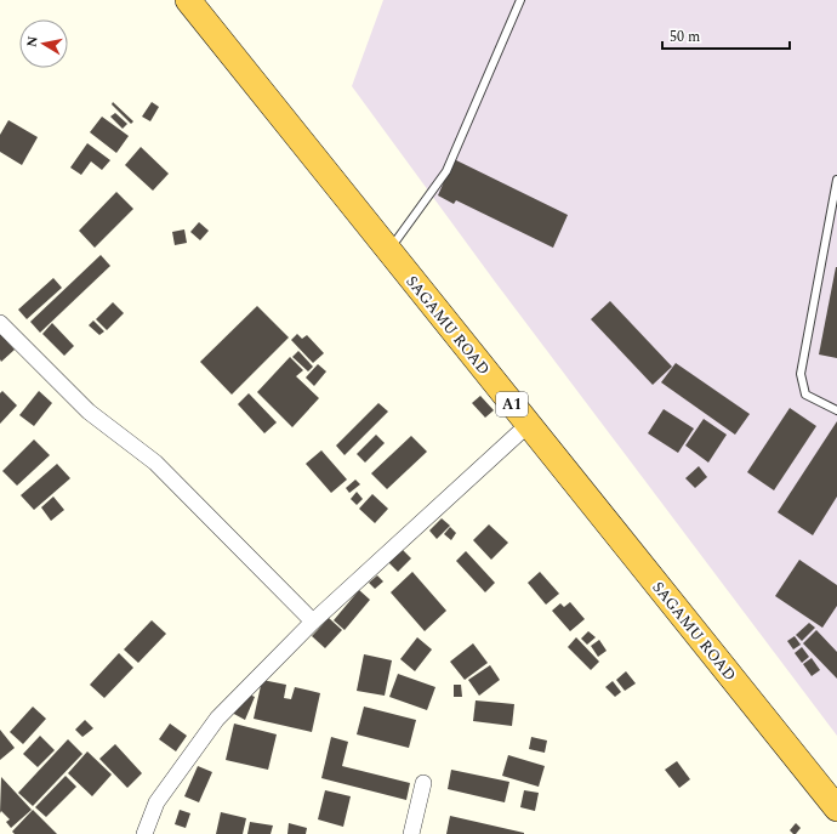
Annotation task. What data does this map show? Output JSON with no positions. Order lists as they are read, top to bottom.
{
  "streets": {
    "highway": ["SAGAMU ROAD", "A1"]
  },
  "scale_bar": "50 m",
  "north": "left"
}
